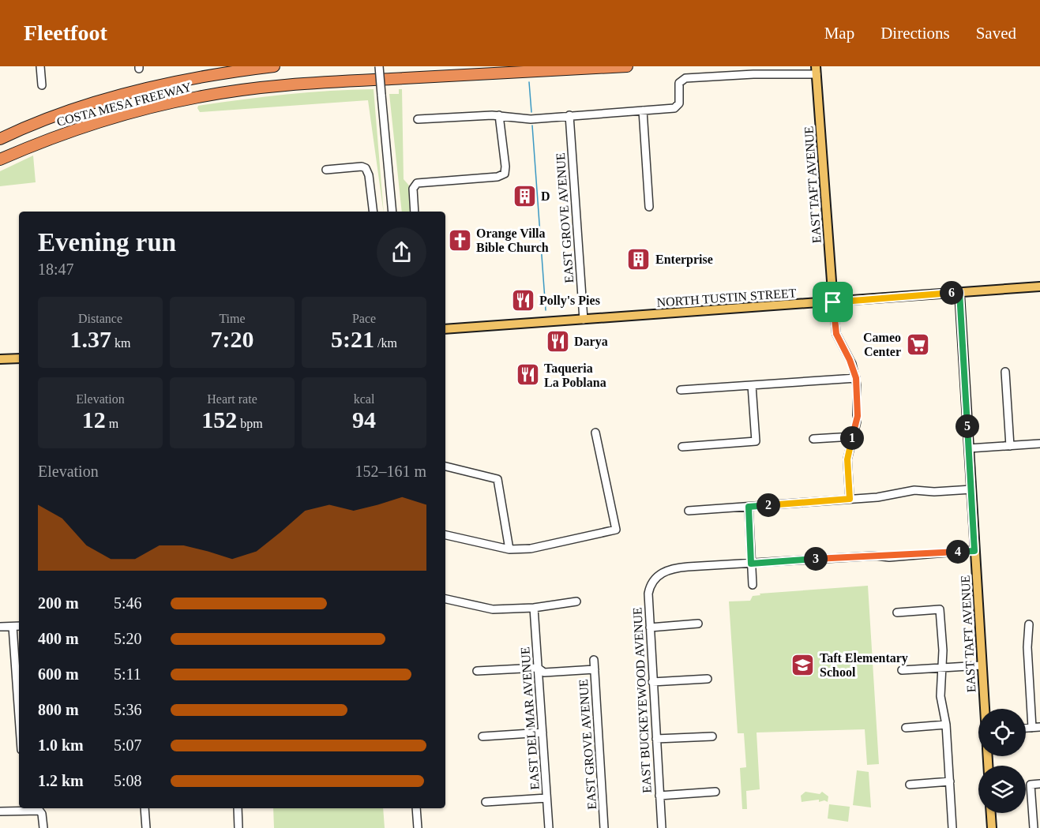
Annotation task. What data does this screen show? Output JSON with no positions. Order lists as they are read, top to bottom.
{
  "streets": {
    "highway": ["COSTA MESA FREEWAY"],
    "main road": ["EAST TAFT AVENUE", "NORTH TUSTIN STREET"],
    "street": ["EAST GROVE AVENUE", "EAST BUCKEYEWOOD AVENUE", "EAST DEL MAR AVENUE"]
  },
  "crossings": [
    ["EAST TAFT AVENUE", "NORTH TUSTIN STREET"],
    ["EAST GROVE AVENUE", "NORTH TUSTIN STREET"]
  ],
  "places": {
    "building": ["D", "Enterprise"],
    "church": ["Orange Villa Bible Church"],
    "restaurant": ["Polly's Pies", "Darya", "Taqueria La Poblana"],
    "supermarket": ["Cameo Center"],
    "school or university": ["Taft Elementary School"]
  },
  "page": {
    "header": "Fleetfoot",
    "nav": ["Map", "Directions", "Saved"],
    "heading": ["Evening run", "18:47"],
    "pins": [
      "6",
      "5",
      "1",
      "2",
      "4",
      "3"
    ],
    "stats": [
      ["Distance", "1.37 km"],
      ["Time", "7:20"],
      ["Pace", "5:21 /km"],
      ["Elevation", "12 m"],
      ["Heart rate", "152 bpm"],
      ["kcal", "94"]
    ],
    "chart": ["Elevation", "152–161 m"],
    "list": [
      {
        "name": "200 m",
        "note": "5:46"
      },
      {
        "name": "400 m",
        "note": "5:20"
      },
      {
        "name": "600 m",
        "note": "5:11"
      },
      {
        "name": "800 m",
        "note": "5:36"
      },
      {
        "name": "1.0 km",
        "note": "5:07"
      },
      {
        "name": "1.2 km",
        "note": "5:08"
      }
    ]
  }
}
